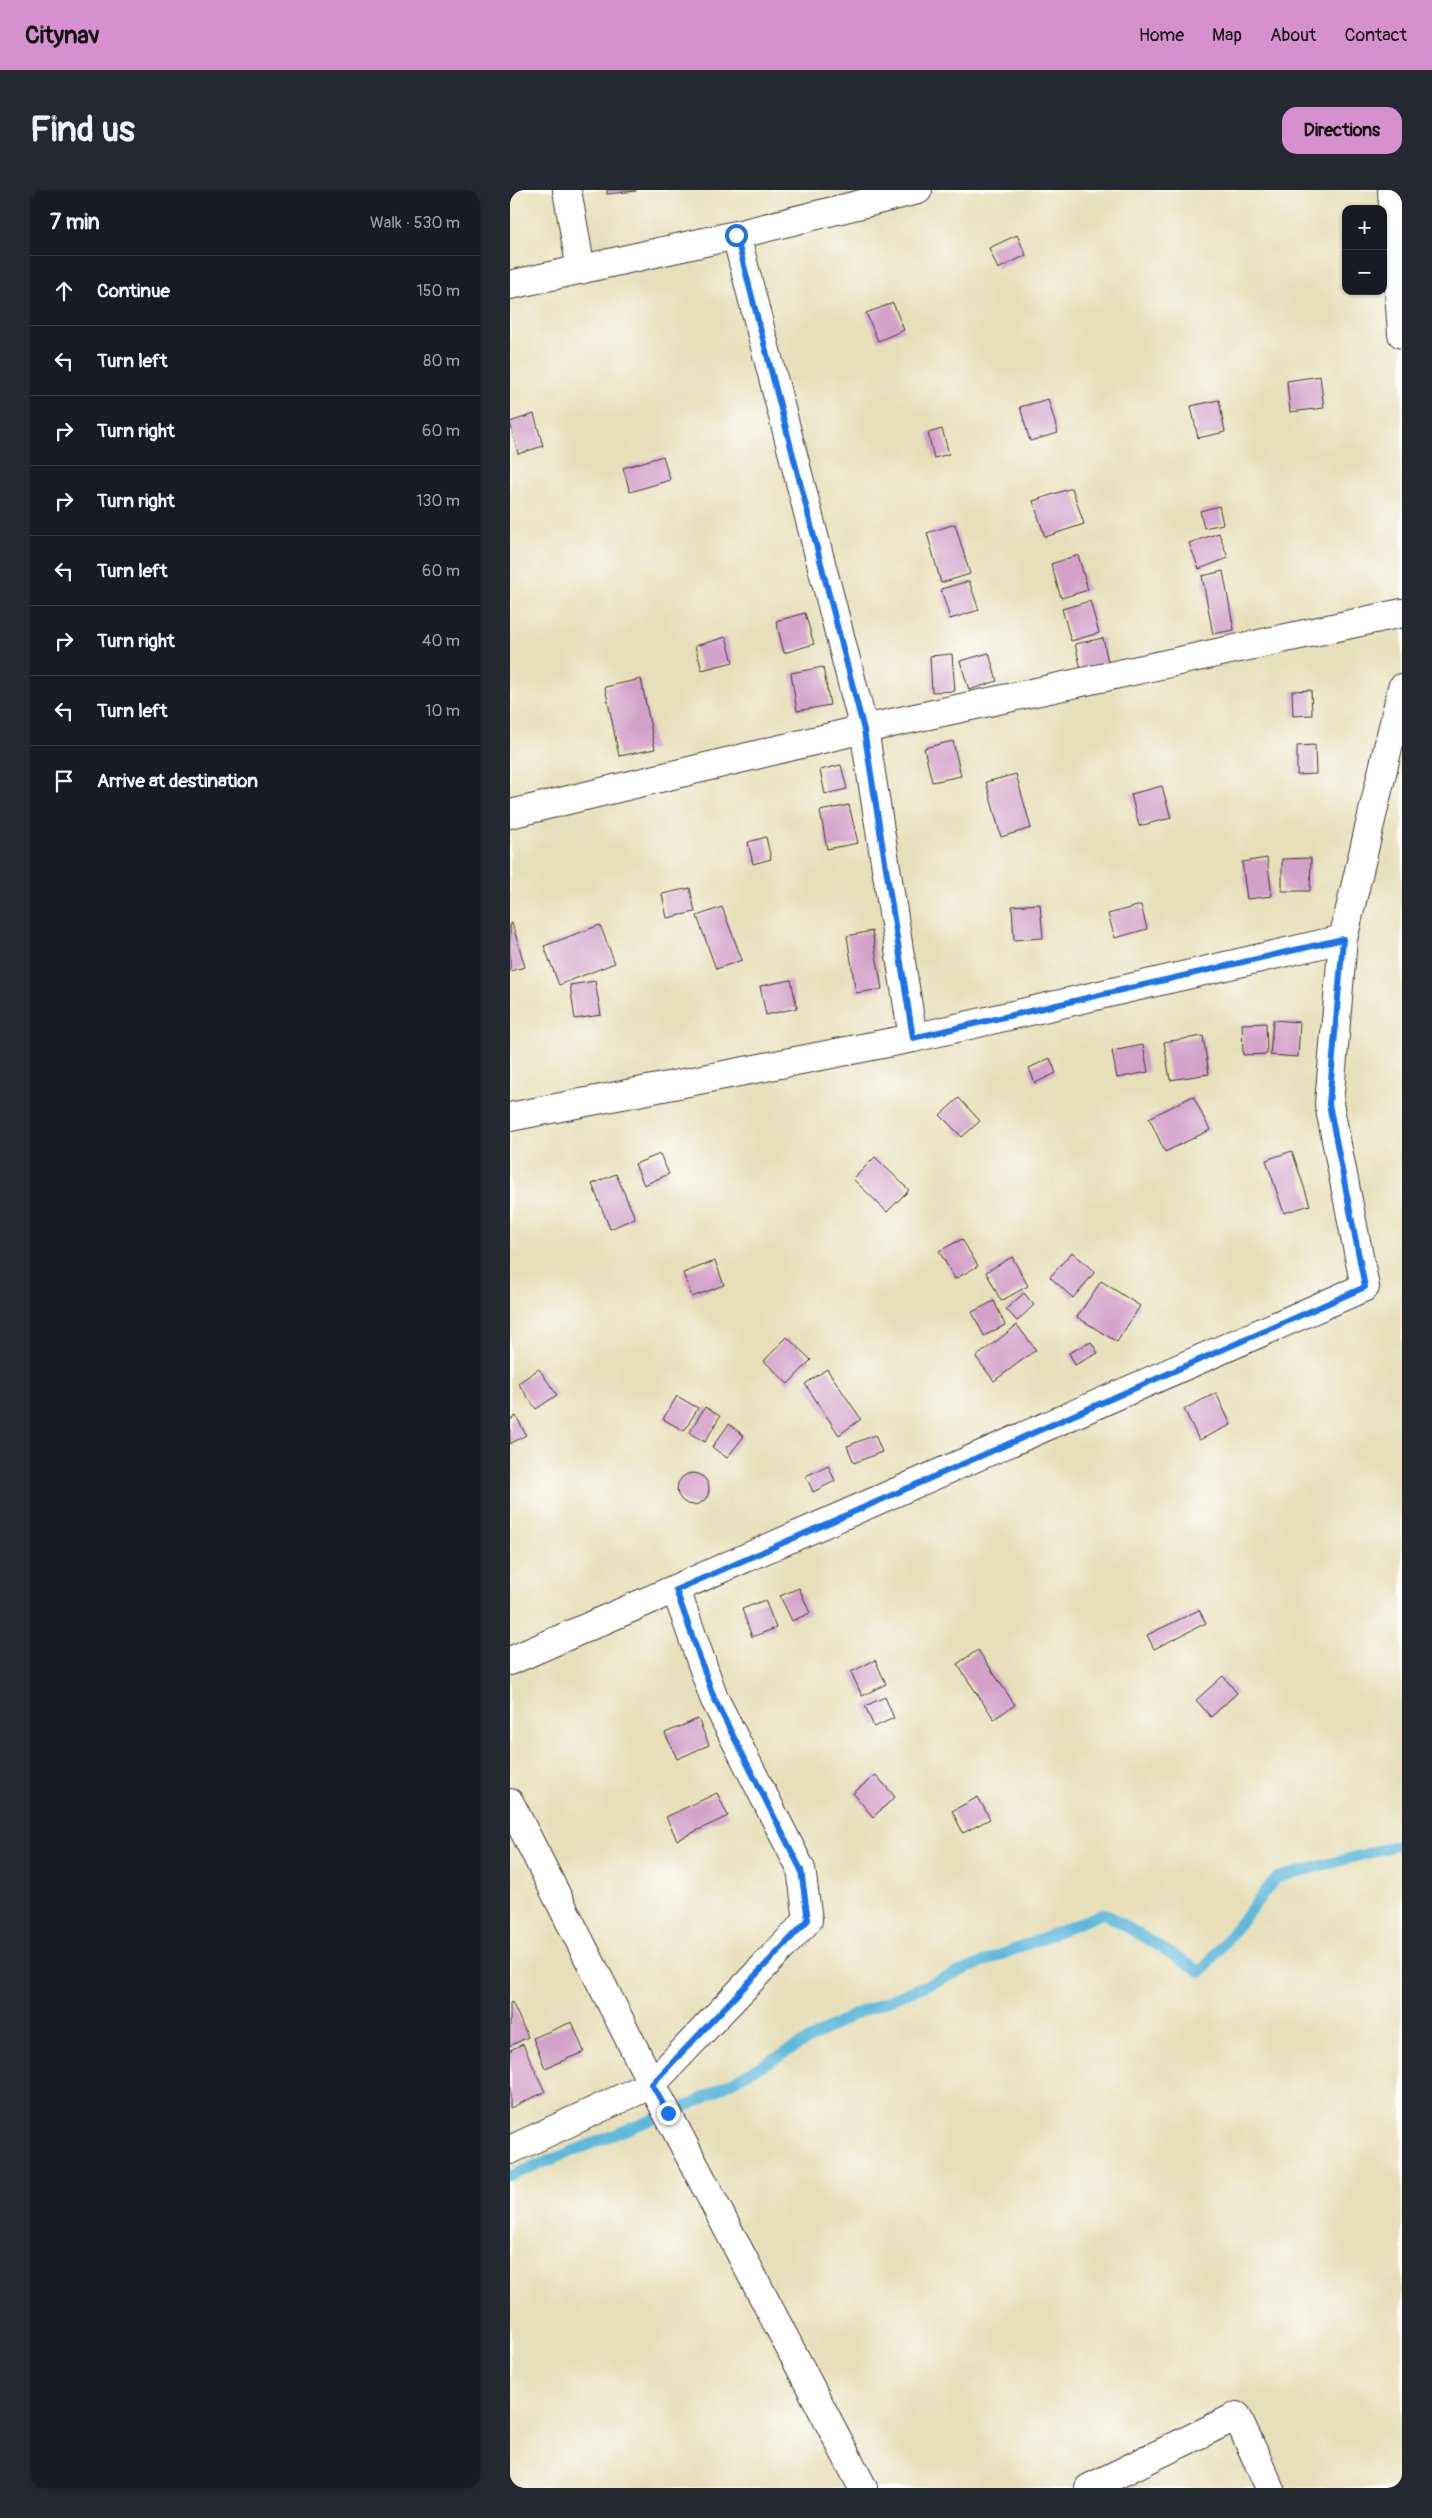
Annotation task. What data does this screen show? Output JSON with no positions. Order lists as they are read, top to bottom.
{
  "page": {
    "header": "Citynav",
    "nav": [
      "Home",
      "Map",
      "About",
      "Contact"
    ],
    "buttons": "Directions",
    "title": "Find us",
    "heading": ["7 min", "Walk · 530 m"],
    "map_buttons": ["+", "−"],
    "list": [
      ["Continue", "150 m"],
      ["Turn left", "80 m"],
      ["Turn right", "60 m"],
      ["Turn right", "130 m"],
      ["Turn left", "60 m"],
      ["Turn right", "40 m"],
      ["Turn left", "10 m"],
      "Arrive at destination"
    ]
  }
}
